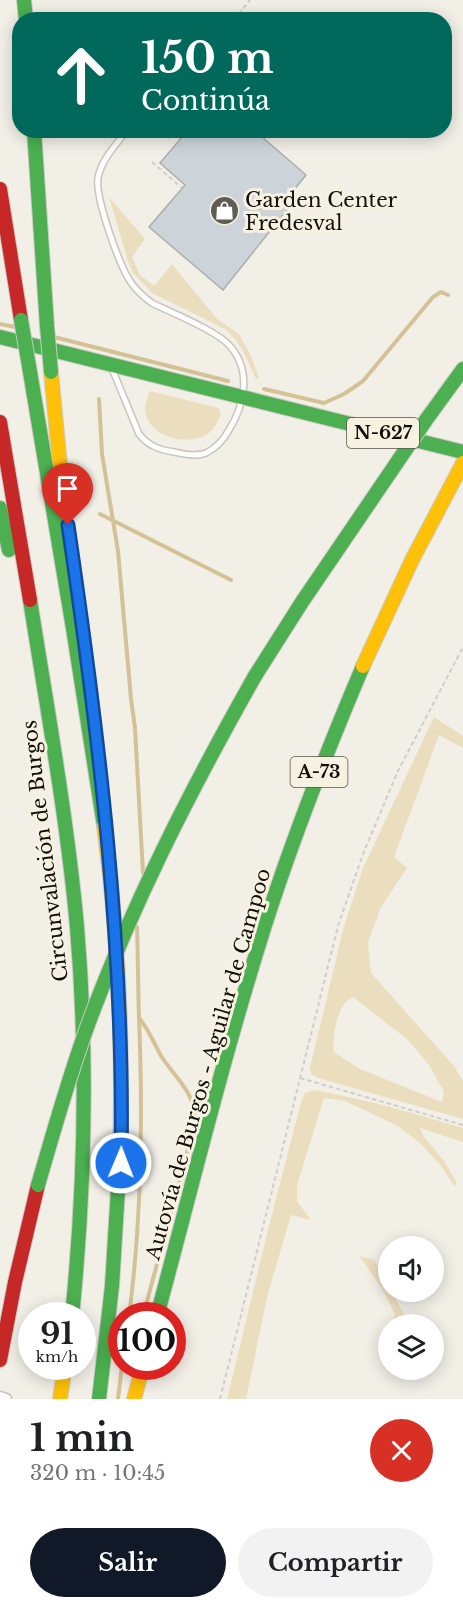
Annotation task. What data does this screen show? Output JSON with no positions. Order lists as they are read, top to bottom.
{
  "streets": {
    "highway": [
      "N-627",
      "A-73",
      "Circunvalación de Burgos",
      "Autovía de Burgos - Aguilar de Campoo"
    ]
  },
  "places": {
    "shop": ["Garden Center Fredesval"]
  },
  "page": {
    "turn": ["150 m", "Continúa"],
    "speed": "91 km/h",
    "limit": "100",
    "heading": ["1 min", "320 m · 10:45"],
    "buttons": ["Salir", "Compartir"]
  }
}
